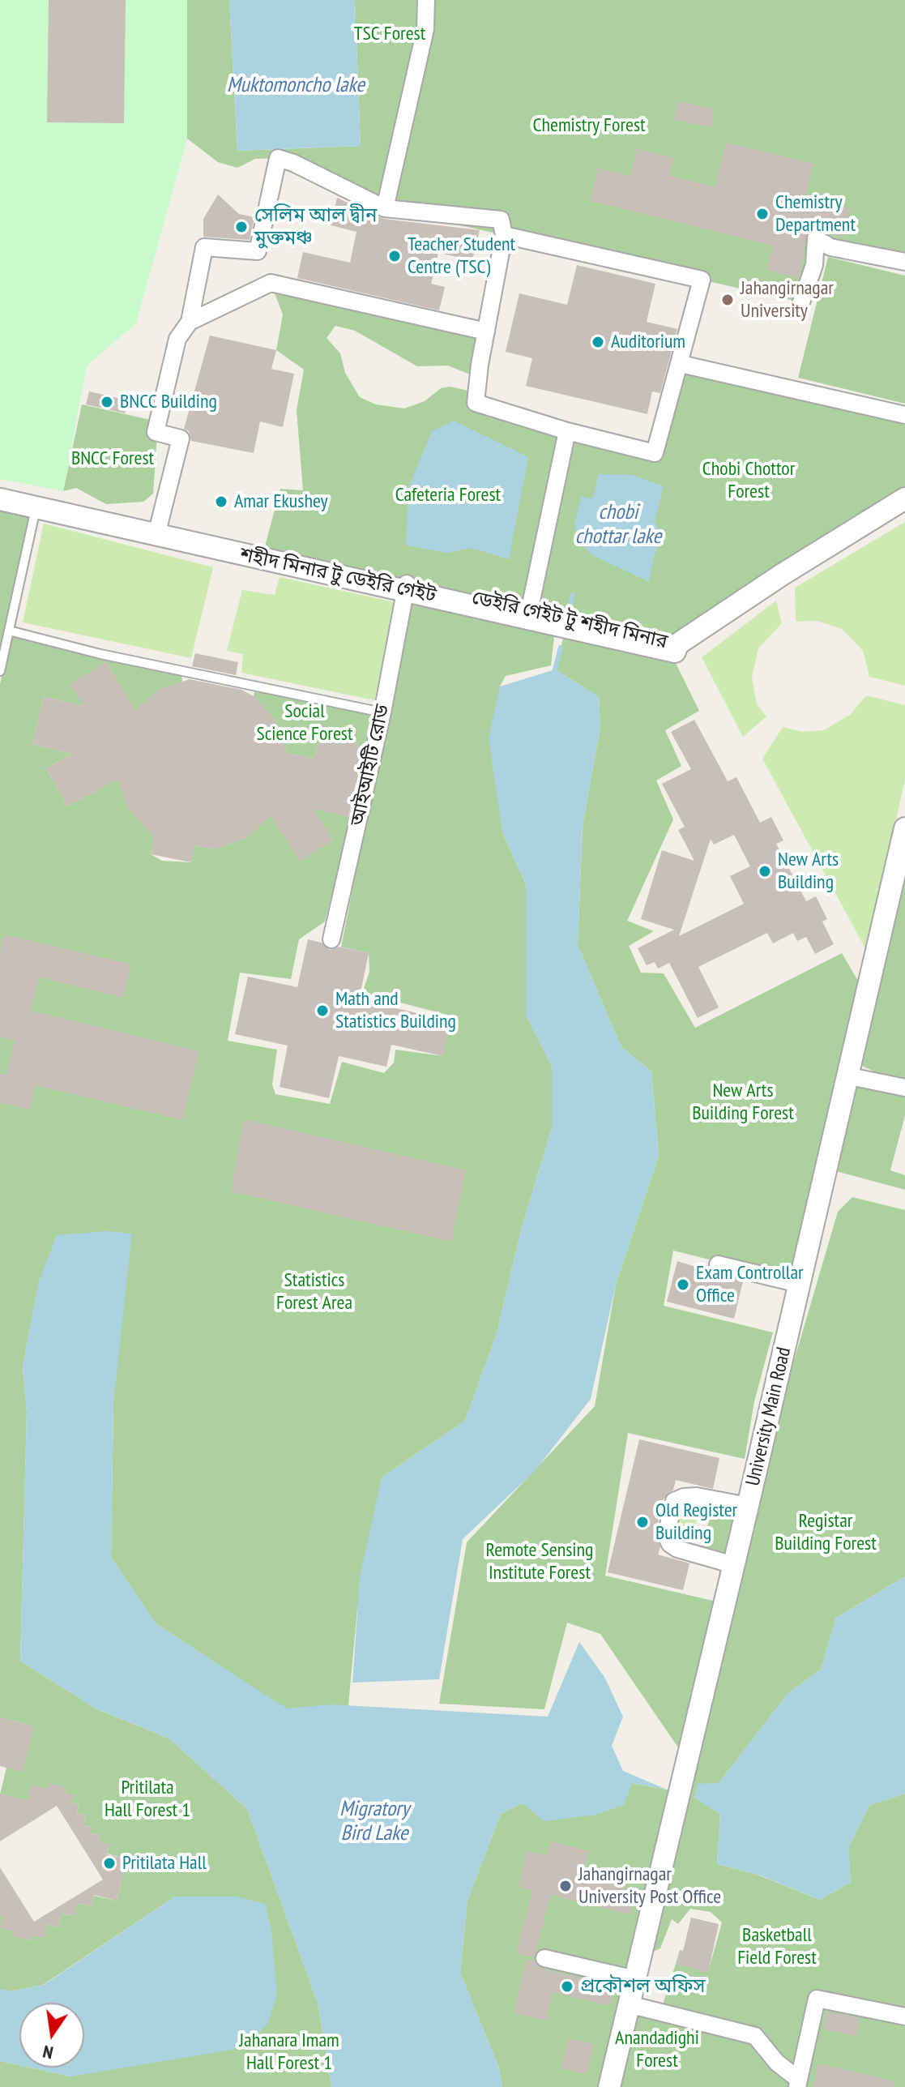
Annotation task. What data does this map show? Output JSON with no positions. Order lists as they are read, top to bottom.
{
  "streets": {
    "street": ["শহীদ মিনার টু ডেইরি গেইট", "আইআইটি রোড", "University Main Road"]
  },
  "crossings": [
    ["শহীদ মিনার টু ডেইরি গেইট", "আইআইটি রোড"]
  ],
  "water": ["Muktomoncho lake", "chobi chottar lake", "Migratory Bird Lake"],
  "parks": [
    "TSC Forest",
    "Chemistry Forest",
    "BNCC Forest",
    "Chobi Chottor Forest",
    "Cafeteria Forest",
    "Social Science Forest",
    "New Arts Building Forest",
    "Statistics Forest Area",
    "Registar Building Forest",
    "Remote Sensing Institute Forest",
    "Pritilata Hall Forest 1",
    "Basketball Field Forest",
    "Anandadighi Forest",
    "Jahanara Imam Hall Forest 1"
  ],
  "places": [
    "Chemistry Department",
    "সেলিম আল দ্বীন মুক্তমঞ্চ",
    "Teacher Student Centre (TSC)",
    "Jahangirnagar University",
    "Auditorium",
    "BNCC Building",
    "Amar Ekushey",
    "New Arts Building",
    "Math and Statistics Building",
    "Exam Controllar Office",
    "Old Register Building",
    "Pritilata Hall",
    "Jahangirnagar University Post Office",
    "প্রকৌশল অফিস"
  ],
  "north": "bottom"
}
